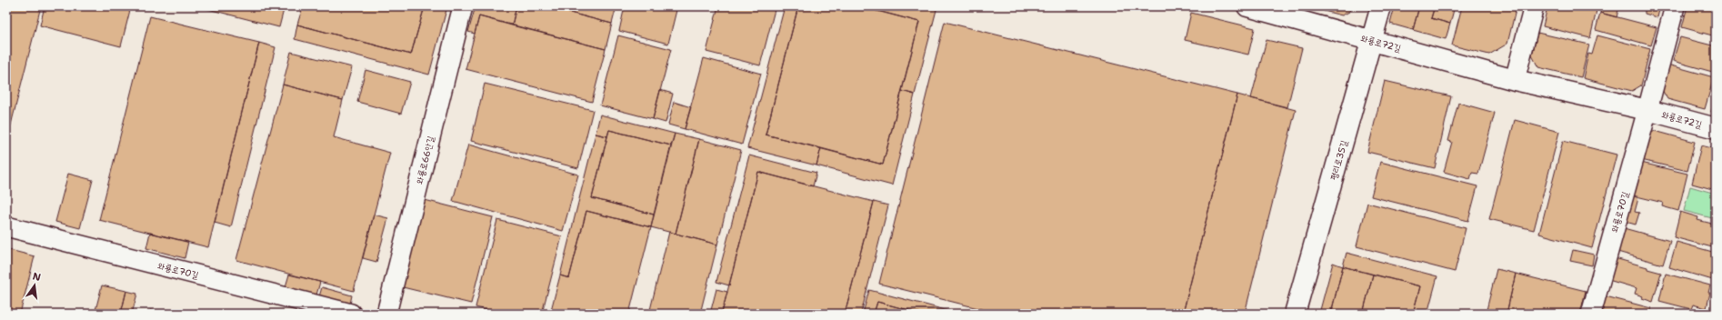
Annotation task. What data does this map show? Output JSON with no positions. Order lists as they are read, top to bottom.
{
  "streets": {
    "street": [
      "와룡로72길",
      "와룡로66안길",
      "평리로35길",
      "와룡로70길"
    ]
  },
  "crossings": [
    ["와룡로72길", "평리로35길"],
    ["와룡로72길", "와룡로70길"]
  ],
  "north": "top"
}
